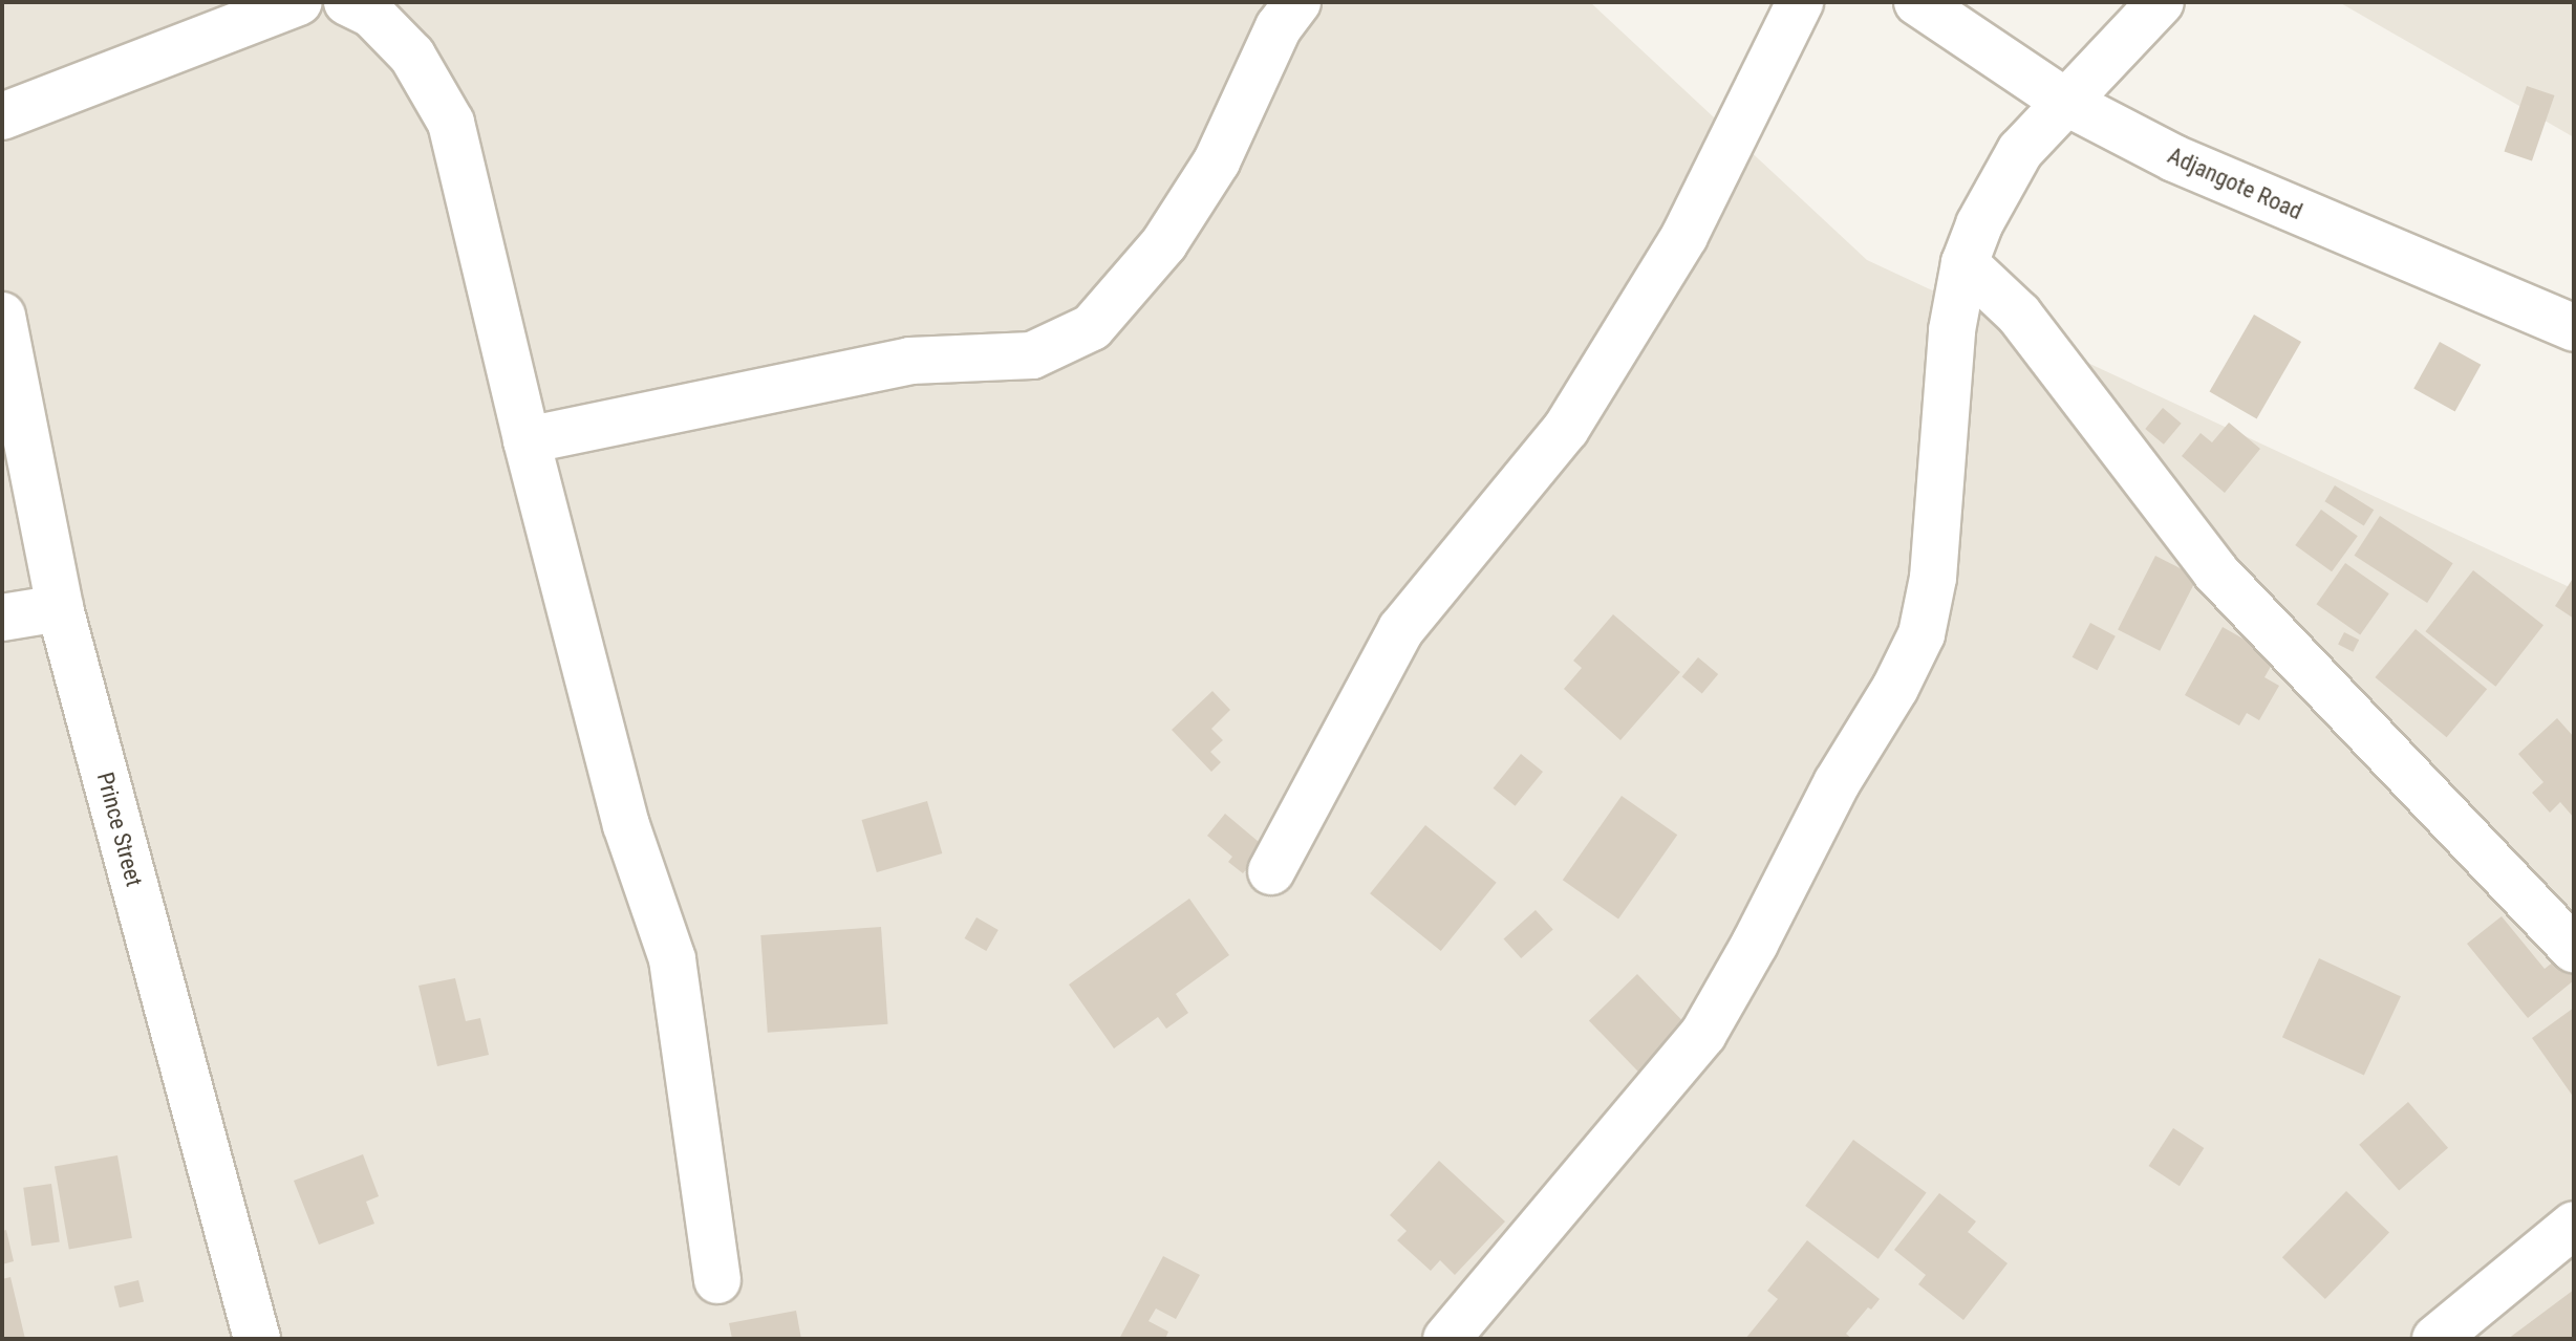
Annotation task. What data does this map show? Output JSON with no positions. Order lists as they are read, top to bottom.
{
  "streets": {
    "street": ["Adjangote Road", "Prince Street"]
  }
}
